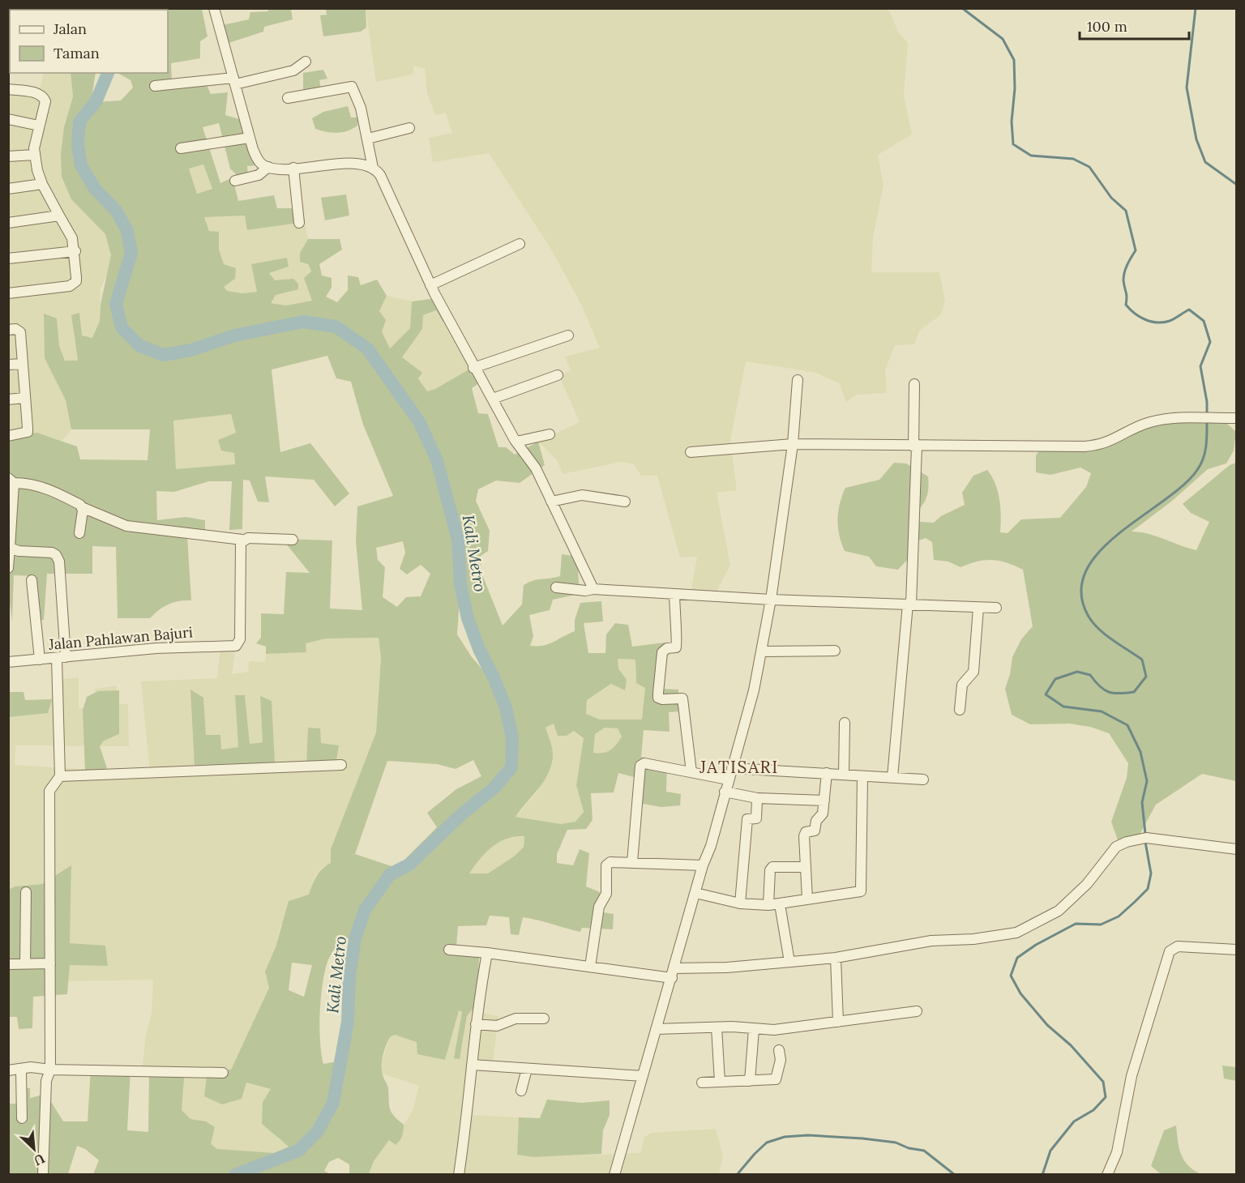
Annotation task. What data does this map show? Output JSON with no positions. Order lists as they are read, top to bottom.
{
  "streets": {
    "street": ["Jalan Pahlawan Bajuri"]
  },
  "districts": ["JATISARI"],
  "water": ["Kali Metro"],
  "legend": ["Jalan", "Taman"],
  "scale_bar": "100 m",
  "north": "bottom right"
}
